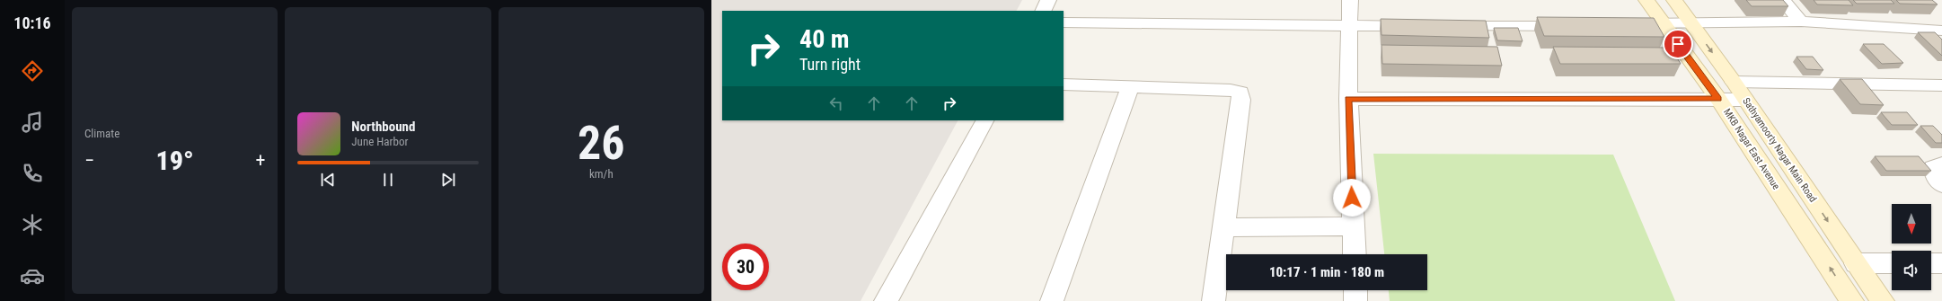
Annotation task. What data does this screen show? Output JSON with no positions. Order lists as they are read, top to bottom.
{
  "streets": {
    "main road": ["MKB Nagar East Avenue", "Sathyamoorty Nagar Main Road"]
  },
  "one_way": ["MKB Nagar East Avenue", "Sathyamoorty Nagar Main Road"],
  "north": "bottom",
  "page": {
    "tabs": "10:16",
    "tile": [
      "Climate",
      ["26", "km/h"]
    ],
    "turn": ["40 m", "Turn right"],
    "song": ["Northbound", "June Harbor"],
    "heat": ["−", "19°", "+"],
    "limit": "30",
    "trip": "10:17 · 1 min · 180 m"
  }
}
